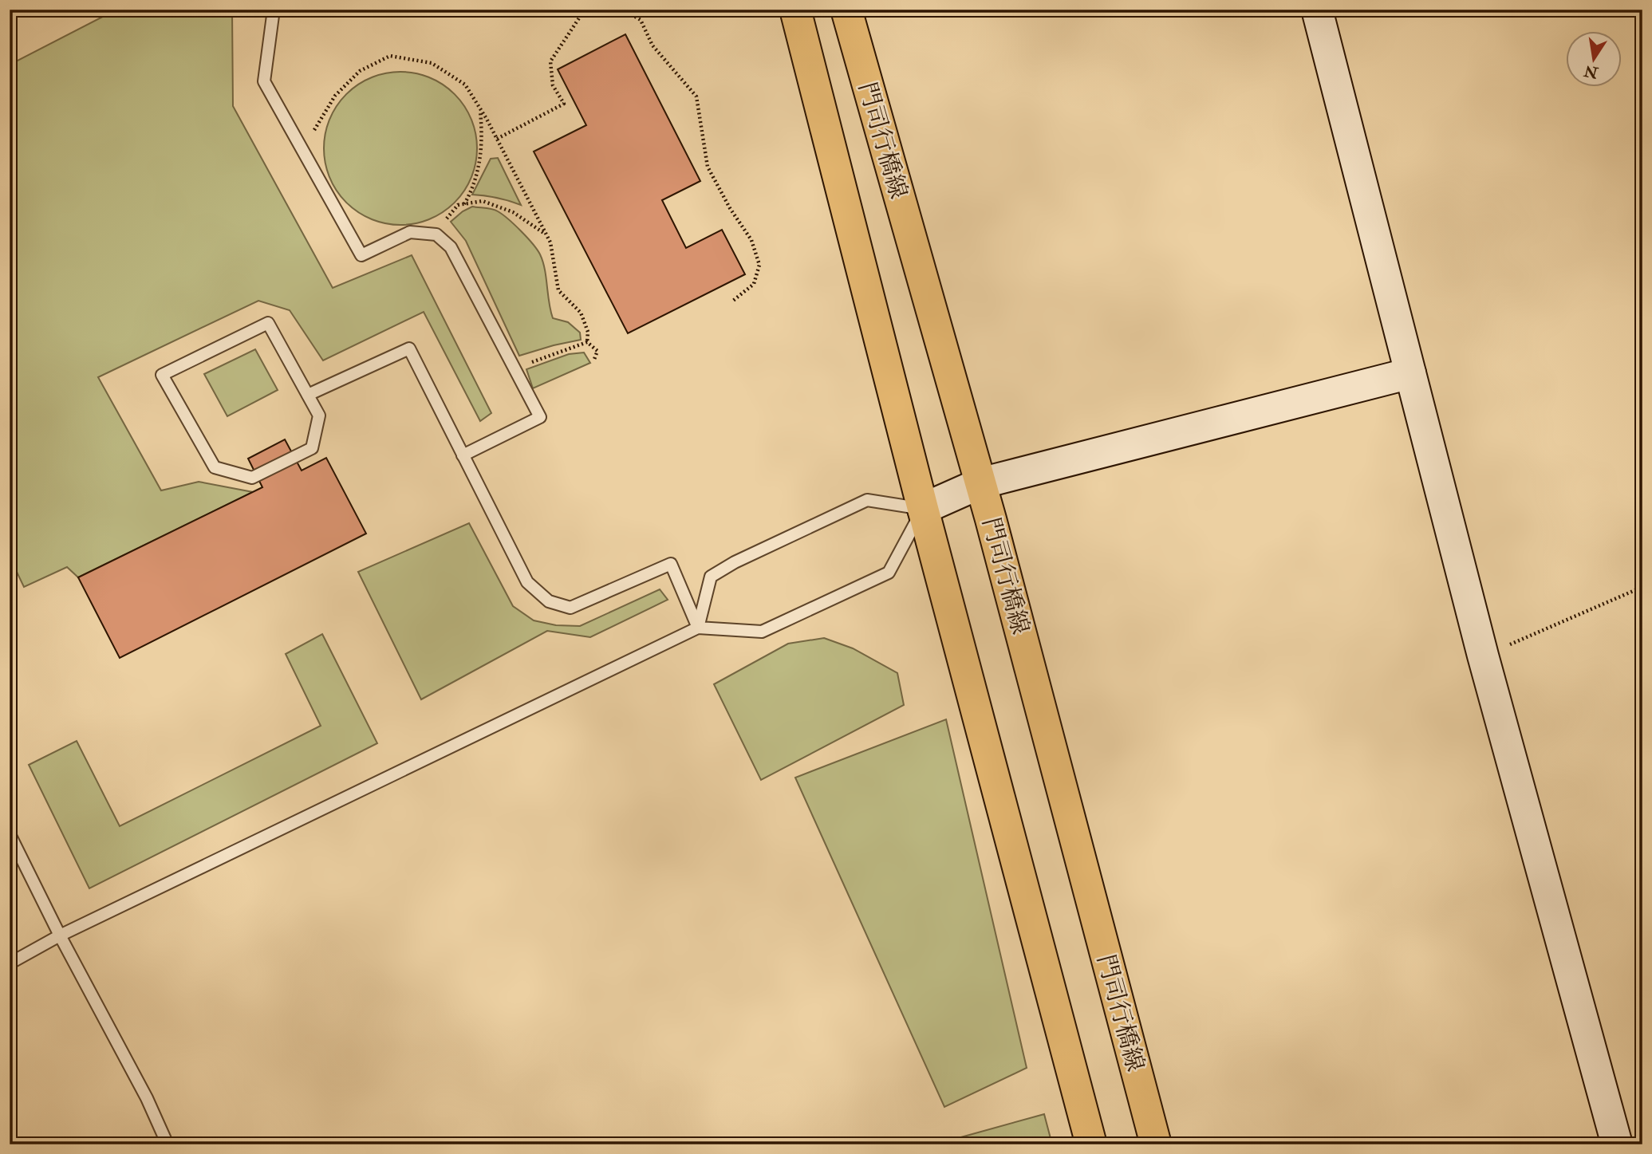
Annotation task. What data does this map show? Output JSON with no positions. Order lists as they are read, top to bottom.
{
  "streets": {
    "main road": ["門司行橋線"]
  },
  "north": "bottom"
}
